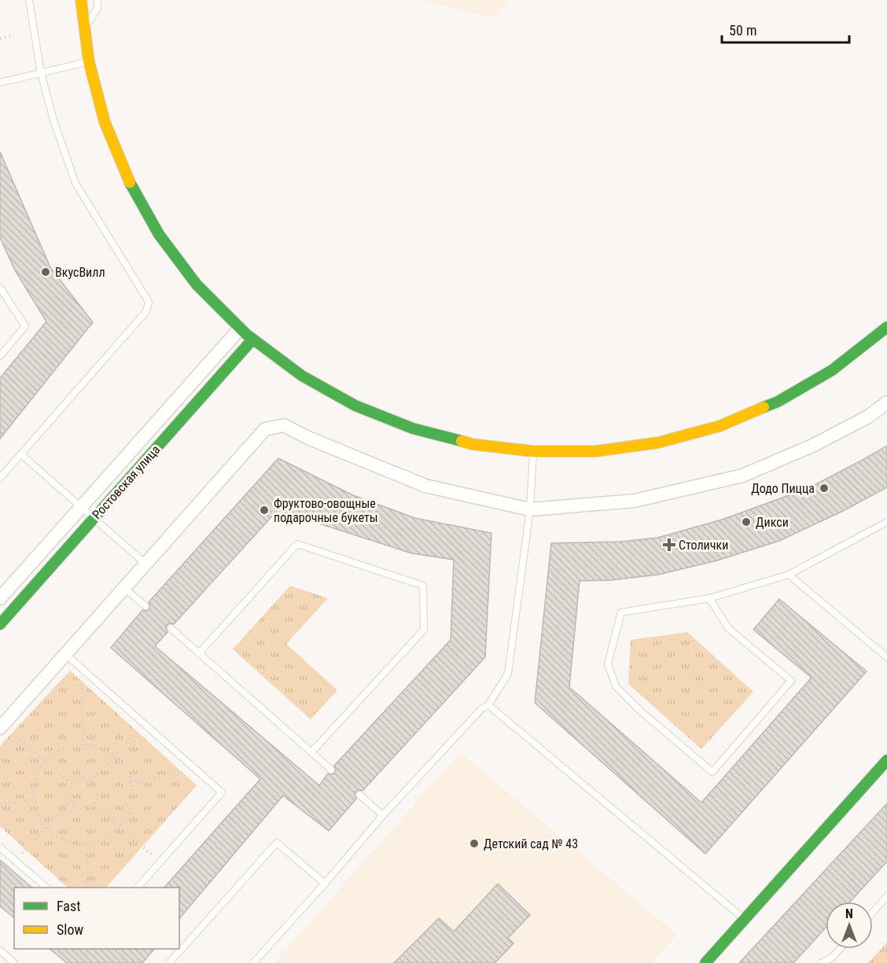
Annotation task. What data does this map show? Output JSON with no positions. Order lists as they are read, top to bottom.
{
  "streets": {
    "street": ["Ростовская улица"]
  },
  "places": {
    "other": [
      "ВкусВилл",
      "Додо Пицца",
      "Фруктово-овощные подарочные букеты",
      "Дикси",
      "Детский сад № 43"
    ],
    "health": ["Столички"]
  },
  "legend": ["Fast", "Slow"],
  "scale_bar": "50 m",
  "north": "top"
}
